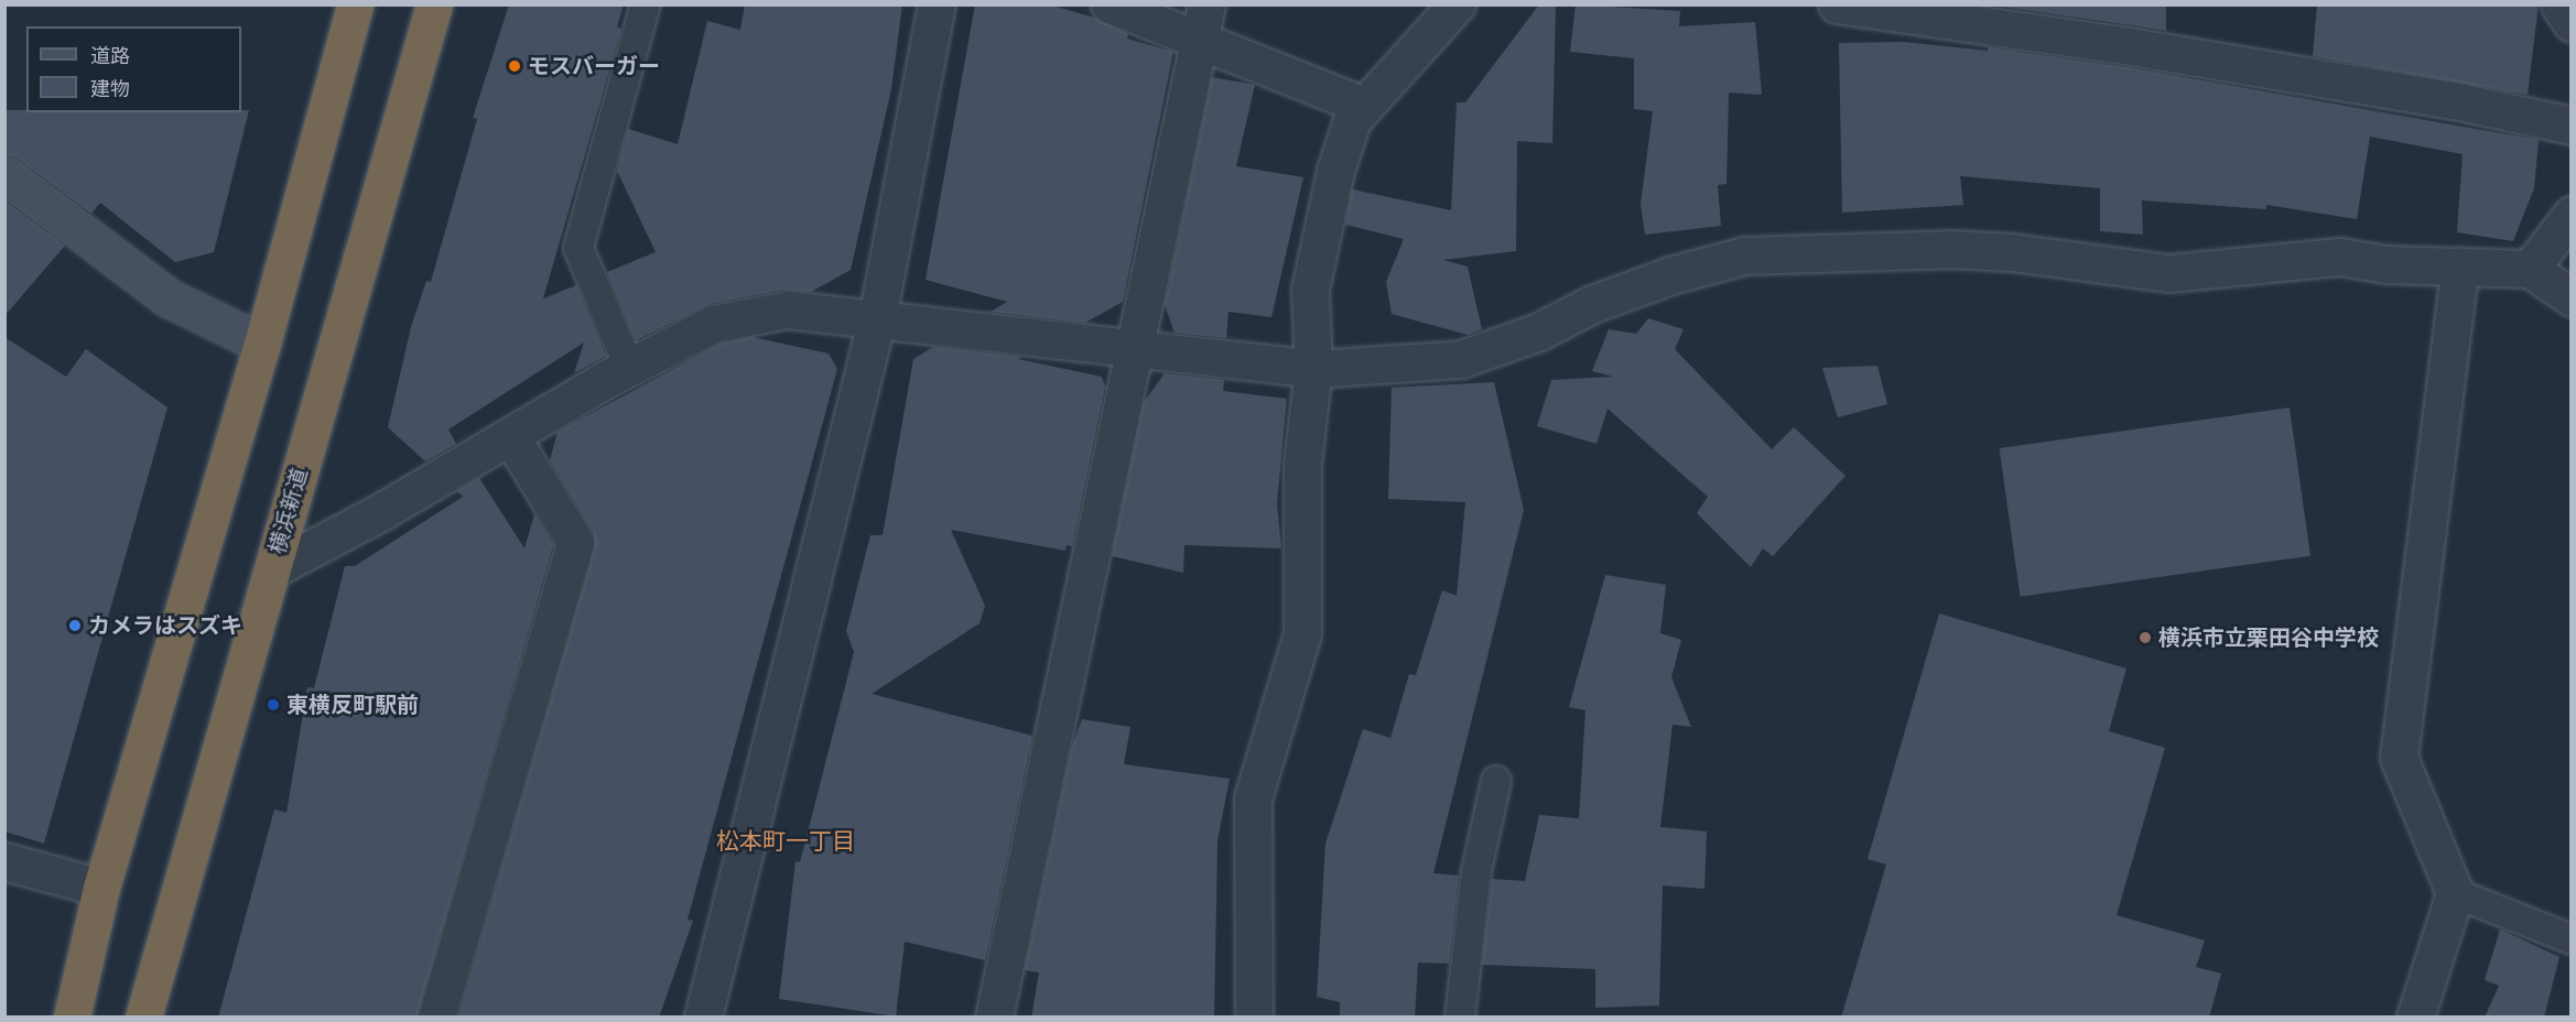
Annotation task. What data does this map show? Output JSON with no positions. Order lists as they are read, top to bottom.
{
  "streets": {
    "highway": ["横浜新道"]
  },
  "districts": ["松本町一丁目"],
  "places": [
    "モスバーガー",
    "カメラはスズキ",
    "横浜市立栗田谷中学校",
    "東横反町駅前"
  ],
  "legend": ["道路", "建物"]
}
